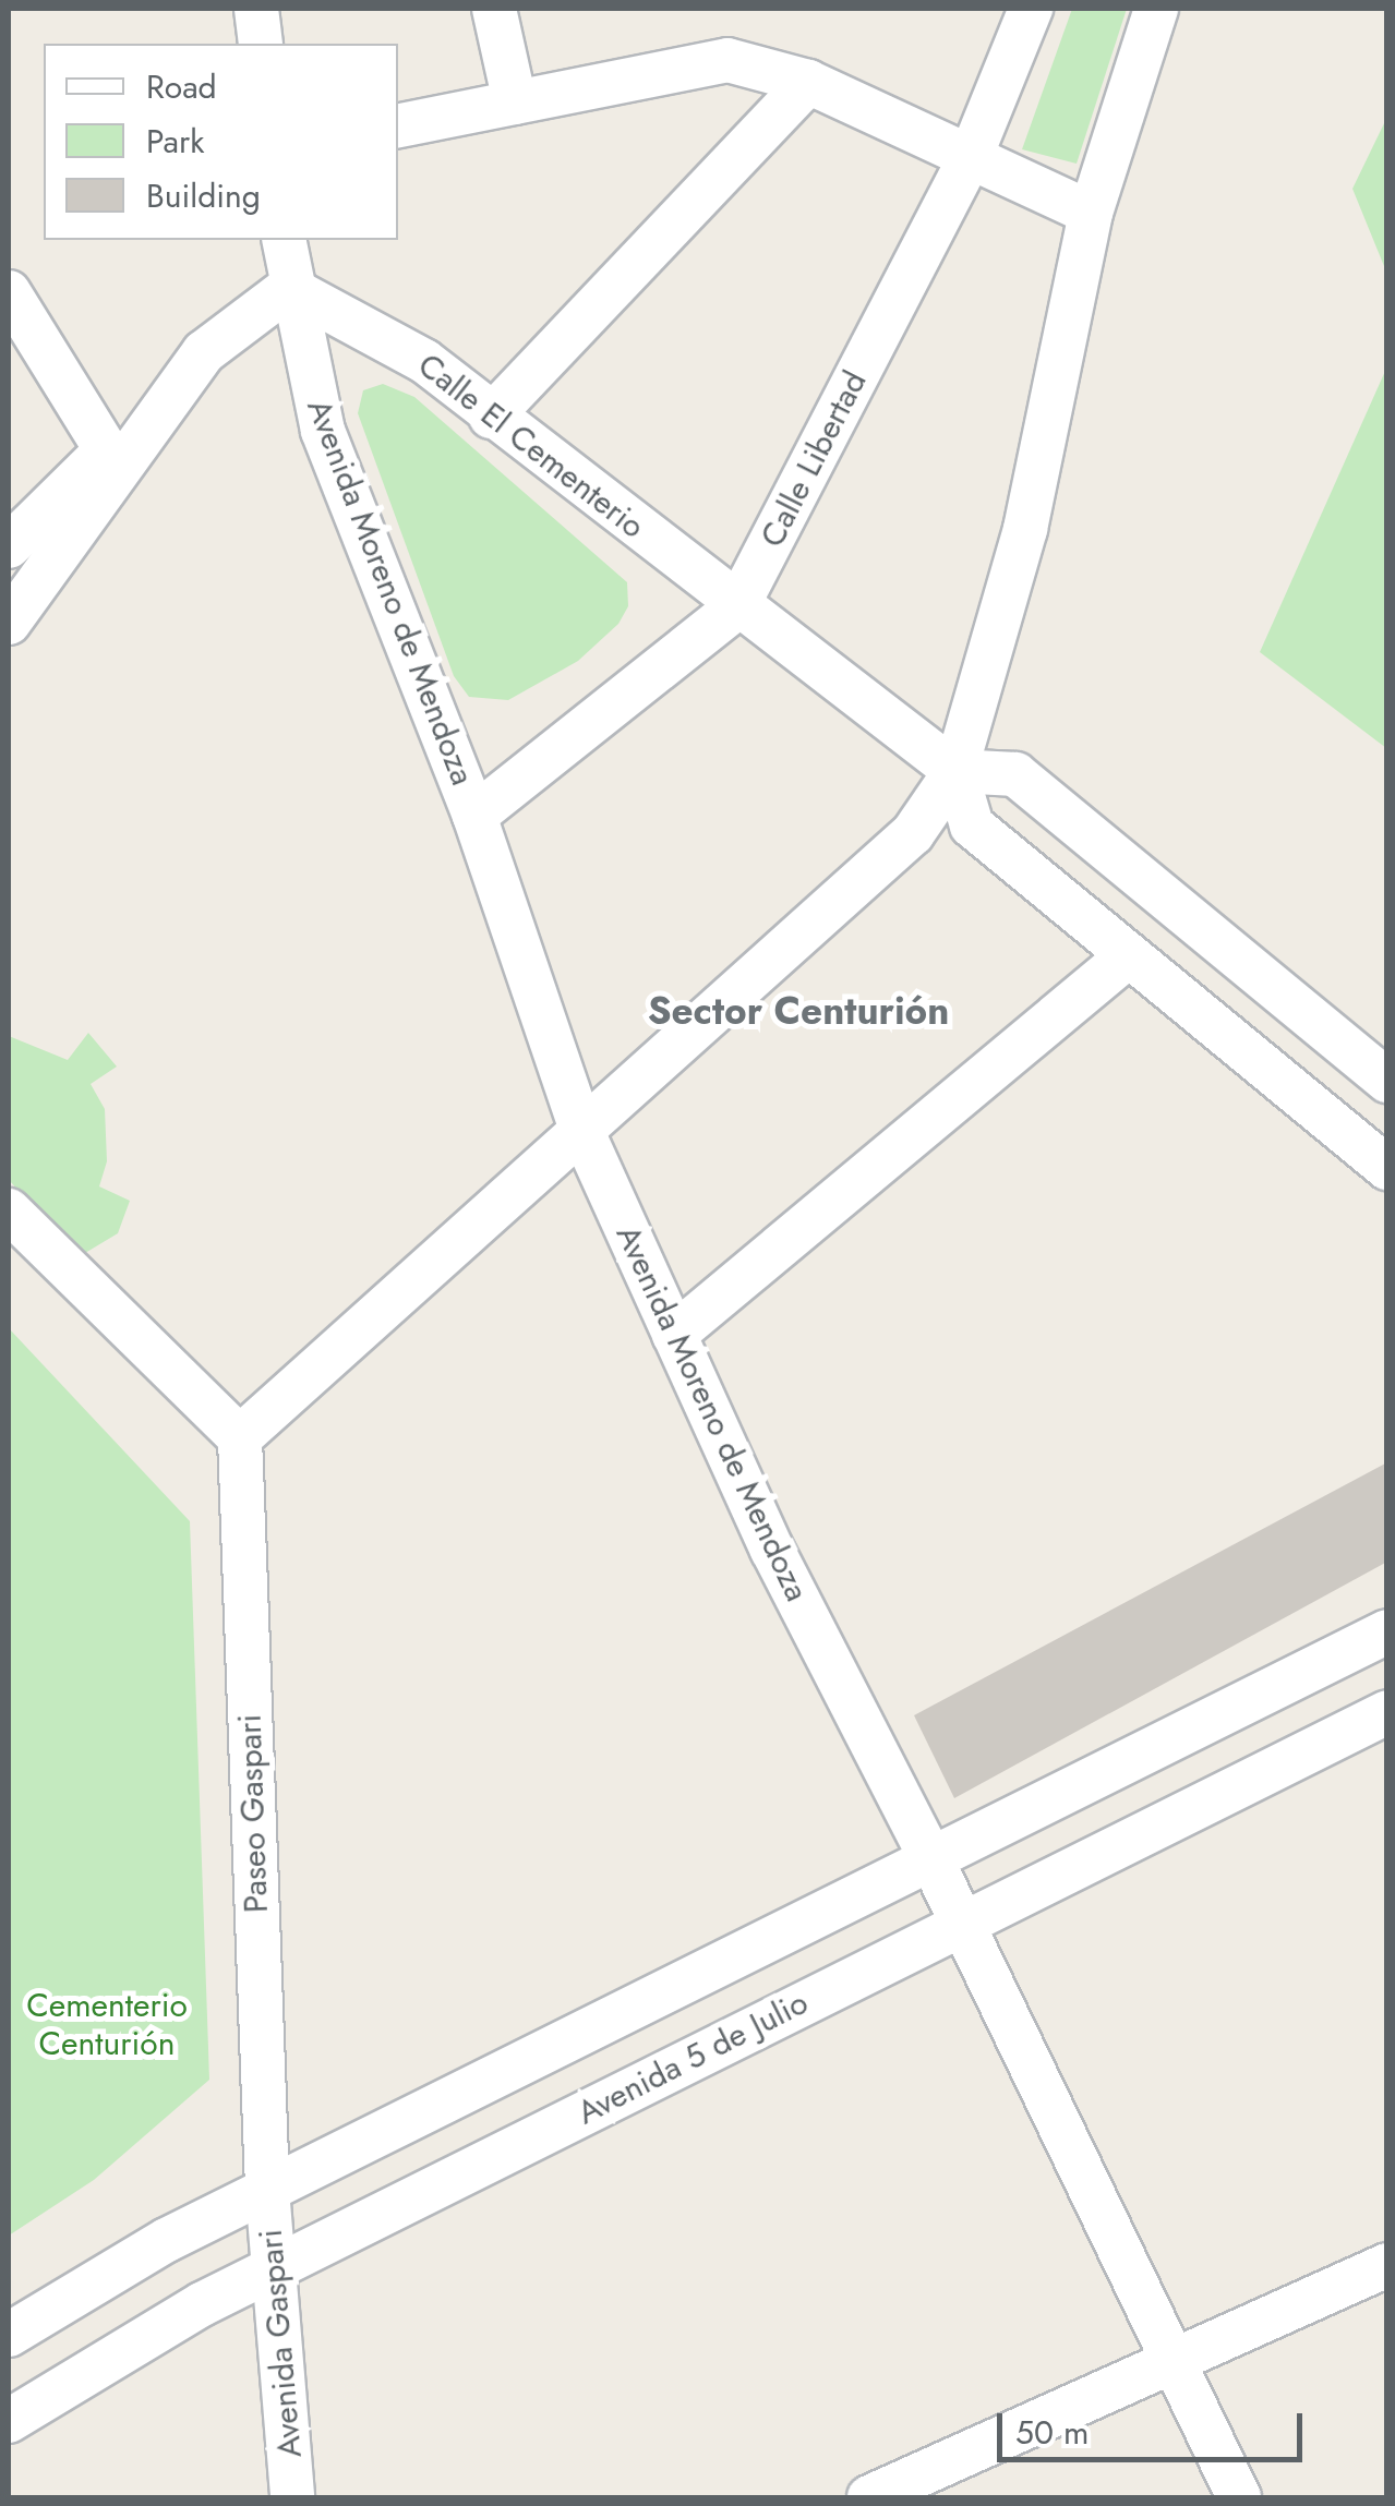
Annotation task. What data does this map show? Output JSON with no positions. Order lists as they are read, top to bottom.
{
  "streets": {
    "street": [
      "Calle El Cementerio",
      "Calle Libertad",
      "Avenida Moreno de Mendoza",
      "Paseo Gaspari",
      "Avenida 5 de Julio",
      "Avenida Gaspari"
    ]
  },
  "crossings": [
    ["Calle El Cementerio", "Calle Libertad"],
    ["Calle El Cementerio", "Avenida Moreno de Mendoza"],
    ["Calle Libertad", "Avenida Moreno de Mendoza"],
    ["Avenida Moreno de Mendoza", "Avenida 5 de Julio"],
    ["Paseo Gaspari", "Avenida Gaspari"],
    ["Avenida 5 de Julio", "Avenida Gaspari"]
  ],
  "districts": ["Sector Centurión"],
  "parks": ["Cementerio Centurión"],
  "legend": ["Road", "Park", "Building"],
  "scale_bar": "50 m"
}
